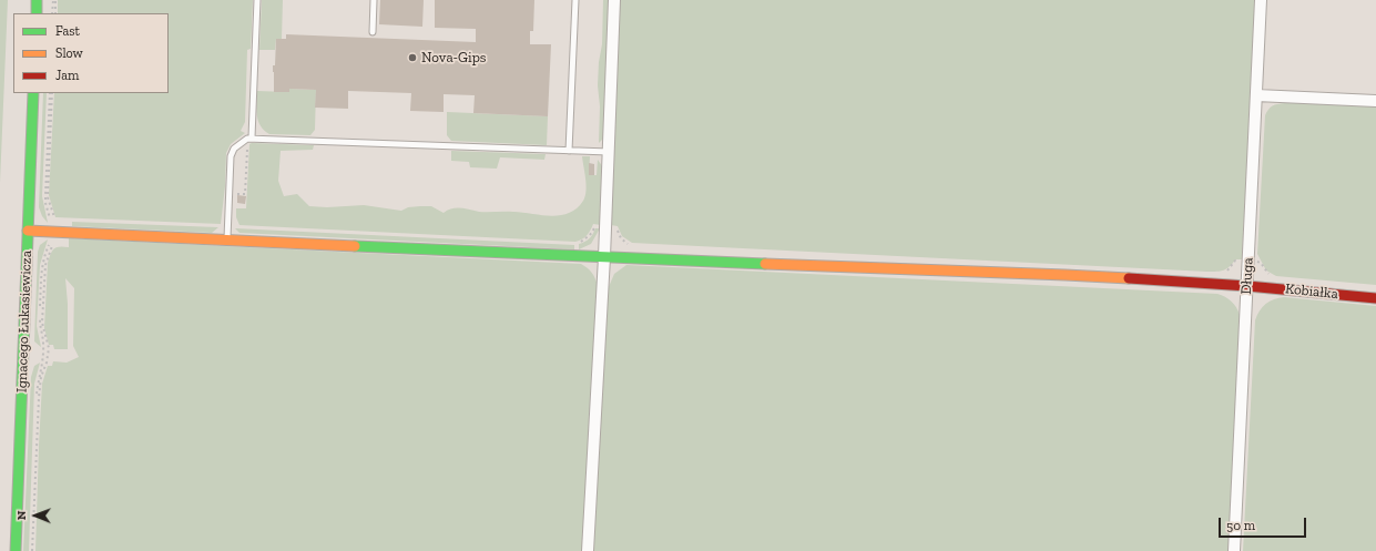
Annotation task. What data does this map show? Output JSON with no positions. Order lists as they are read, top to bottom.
{
  "streets": {
    "street": ["Długa", "Kobiałka", "Ignacego Łukasiewicza"]
  },
  "crossings": [
    ["Długa", "Kobiałka"],
    ["Kobiałka", "Ignacego Łukasiewicza"]
  ],
  "places": ["Nova-Gips"],
  "legend": ["Fast", "Slow", "Jam"],
  "scale_bar": "50 m",
  "north": "left"
}
